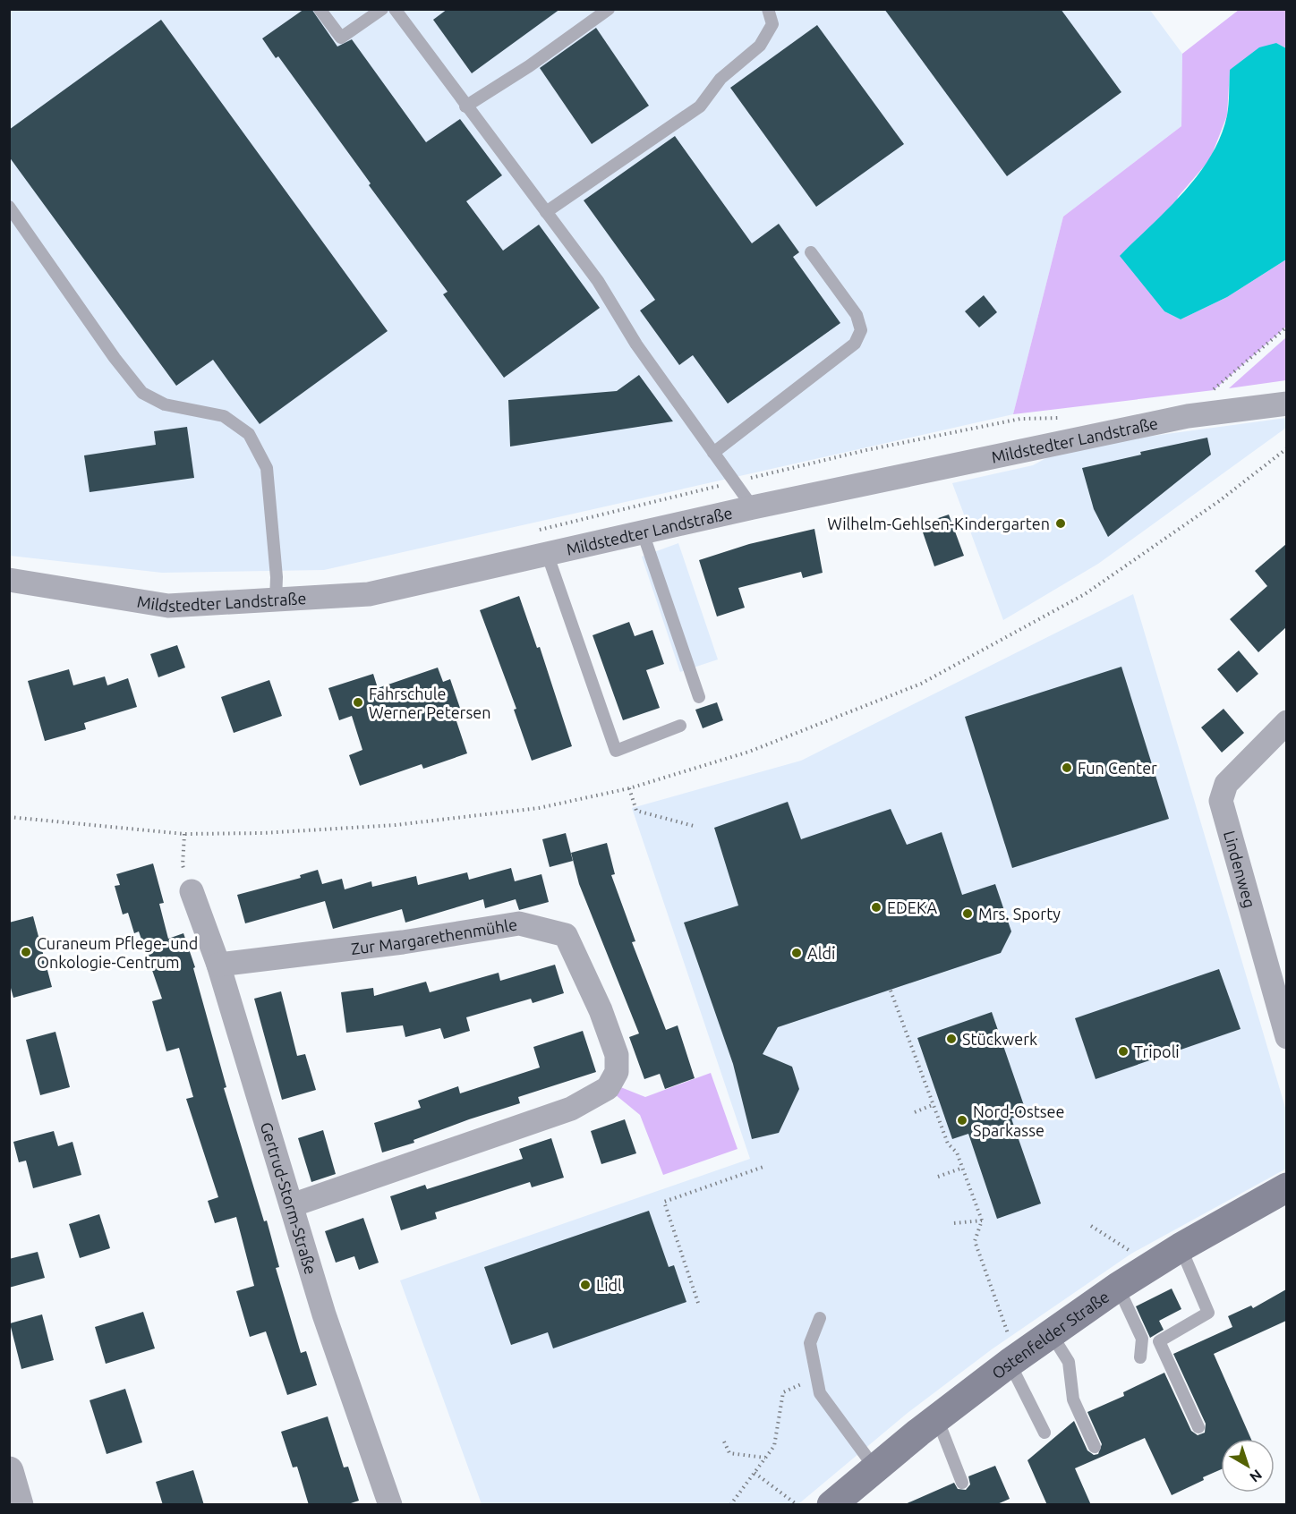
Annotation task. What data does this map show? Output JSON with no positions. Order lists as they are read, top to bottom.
{
  "streets": {
    "main road": ["Ostenfelder Straße"],
    "street": [
      "Mildstedter Landstraße",
      "Lindenweg",
      "Zur Margarethenmühle",
      "Gertrud-Storm-Straße"
    ]
  },
  "crossings": [
    ["Zur Margarethenmühle", "Gertrud-Storm-Straße"]
  ],
  "places": [
    "Wilhelm-Gehlsen-Kindergarten",
    "Fahrschule Werner Petersen",
    "Fun Center",
    "EDEKA",
    "Mrs. Sporty",
    "Curaneum Pflege- und Onkologie-Centrum",
    "Aldi",
    "Stückwerk",
    "Tripoli",
    "Nord-Ostsee Sparkasse",
    "Lidl"
  ],
  "north": "bottom right"
}
